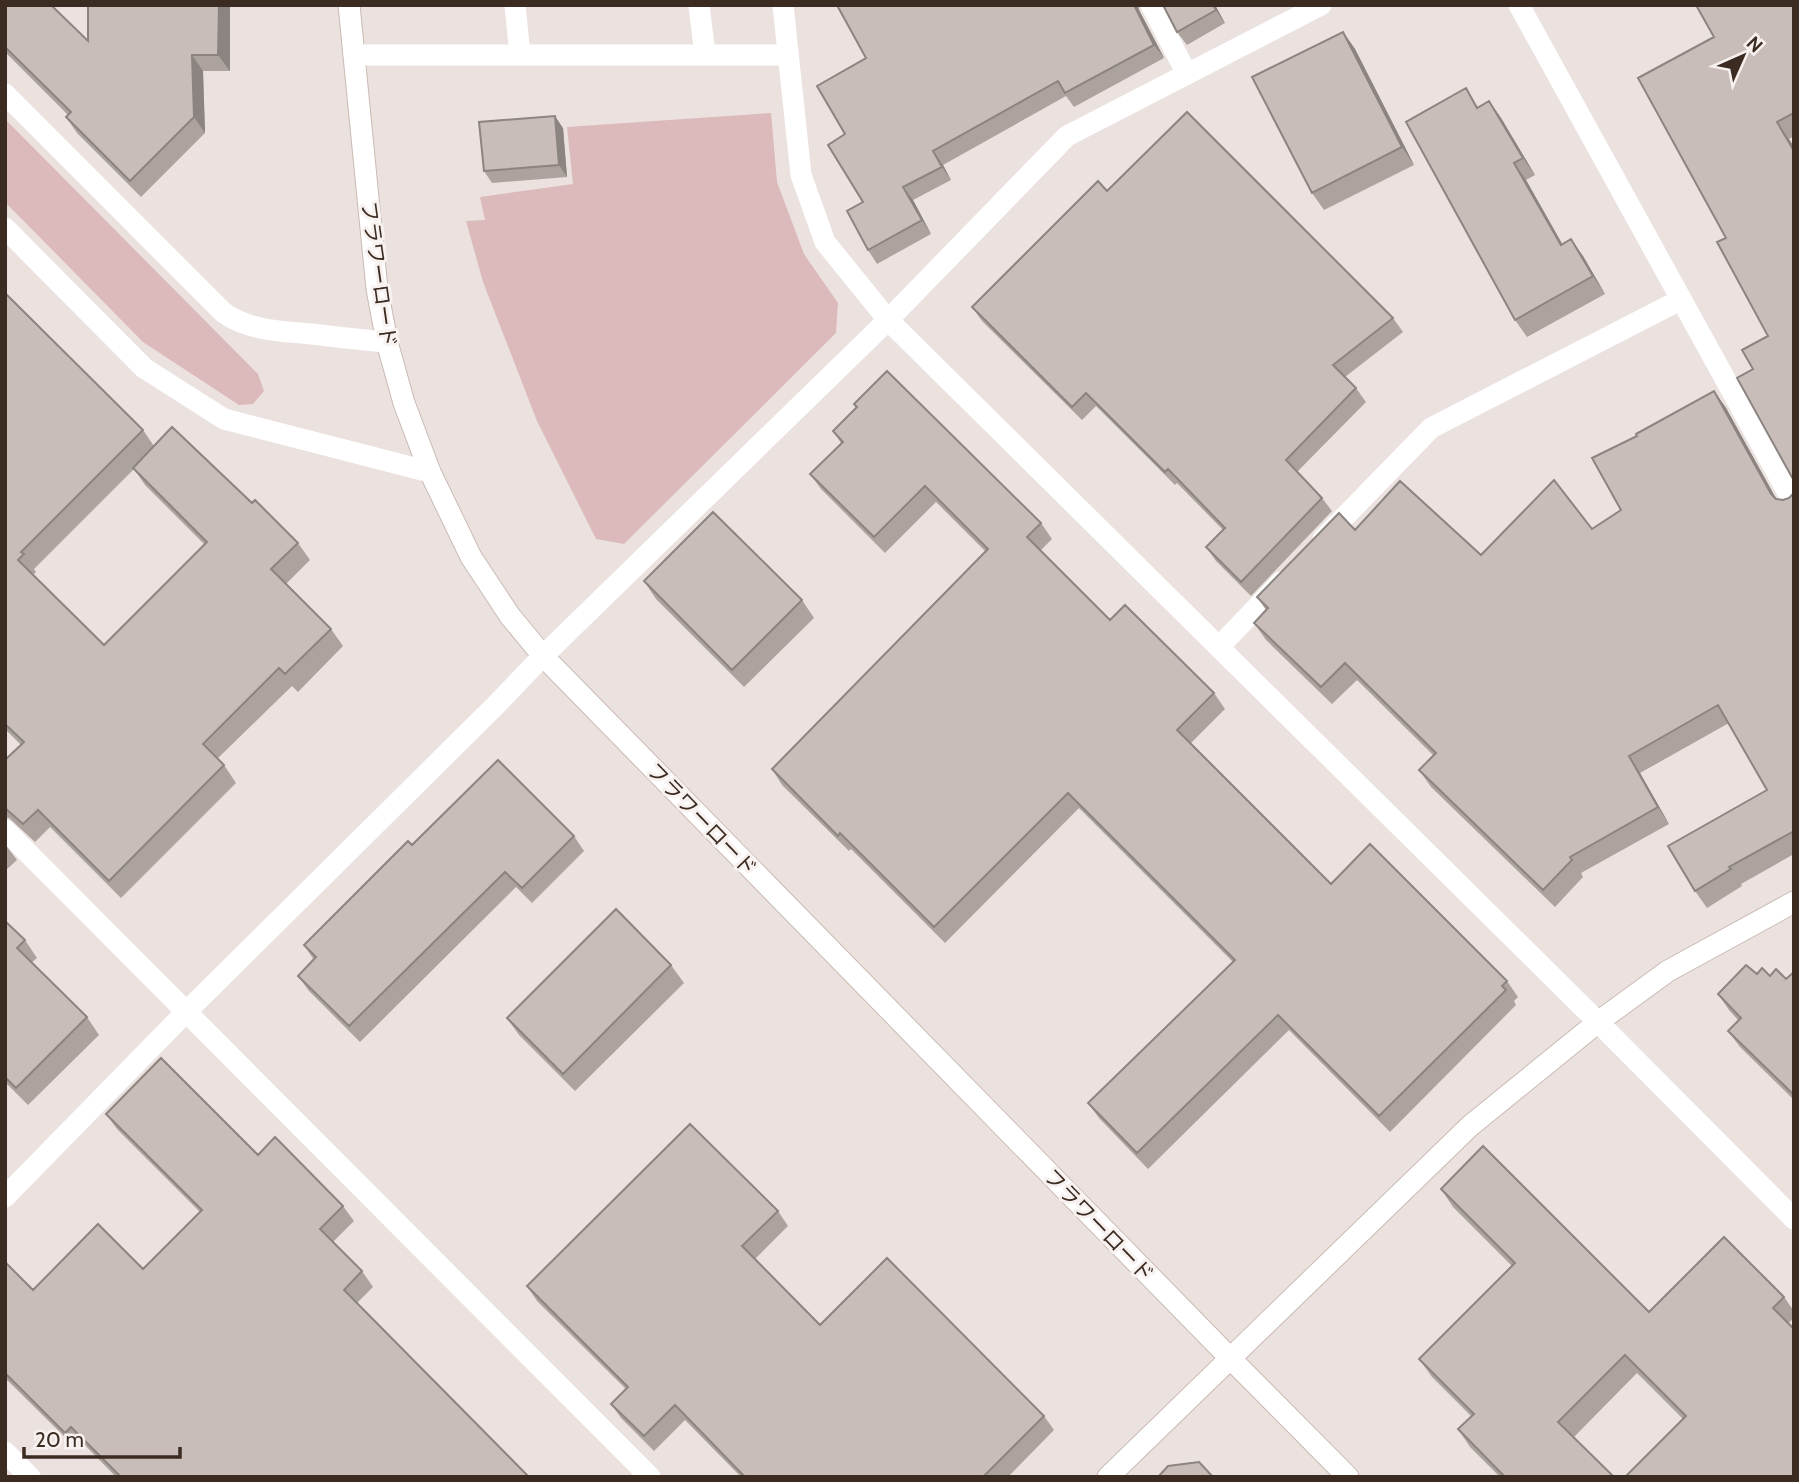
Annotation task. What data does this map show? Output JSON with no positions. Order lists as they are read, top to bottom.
{
  "streets": {
    "street": ["フラワーロード"]
  },
  "scale_bar": "20 m",
  "north": "top right"
}
